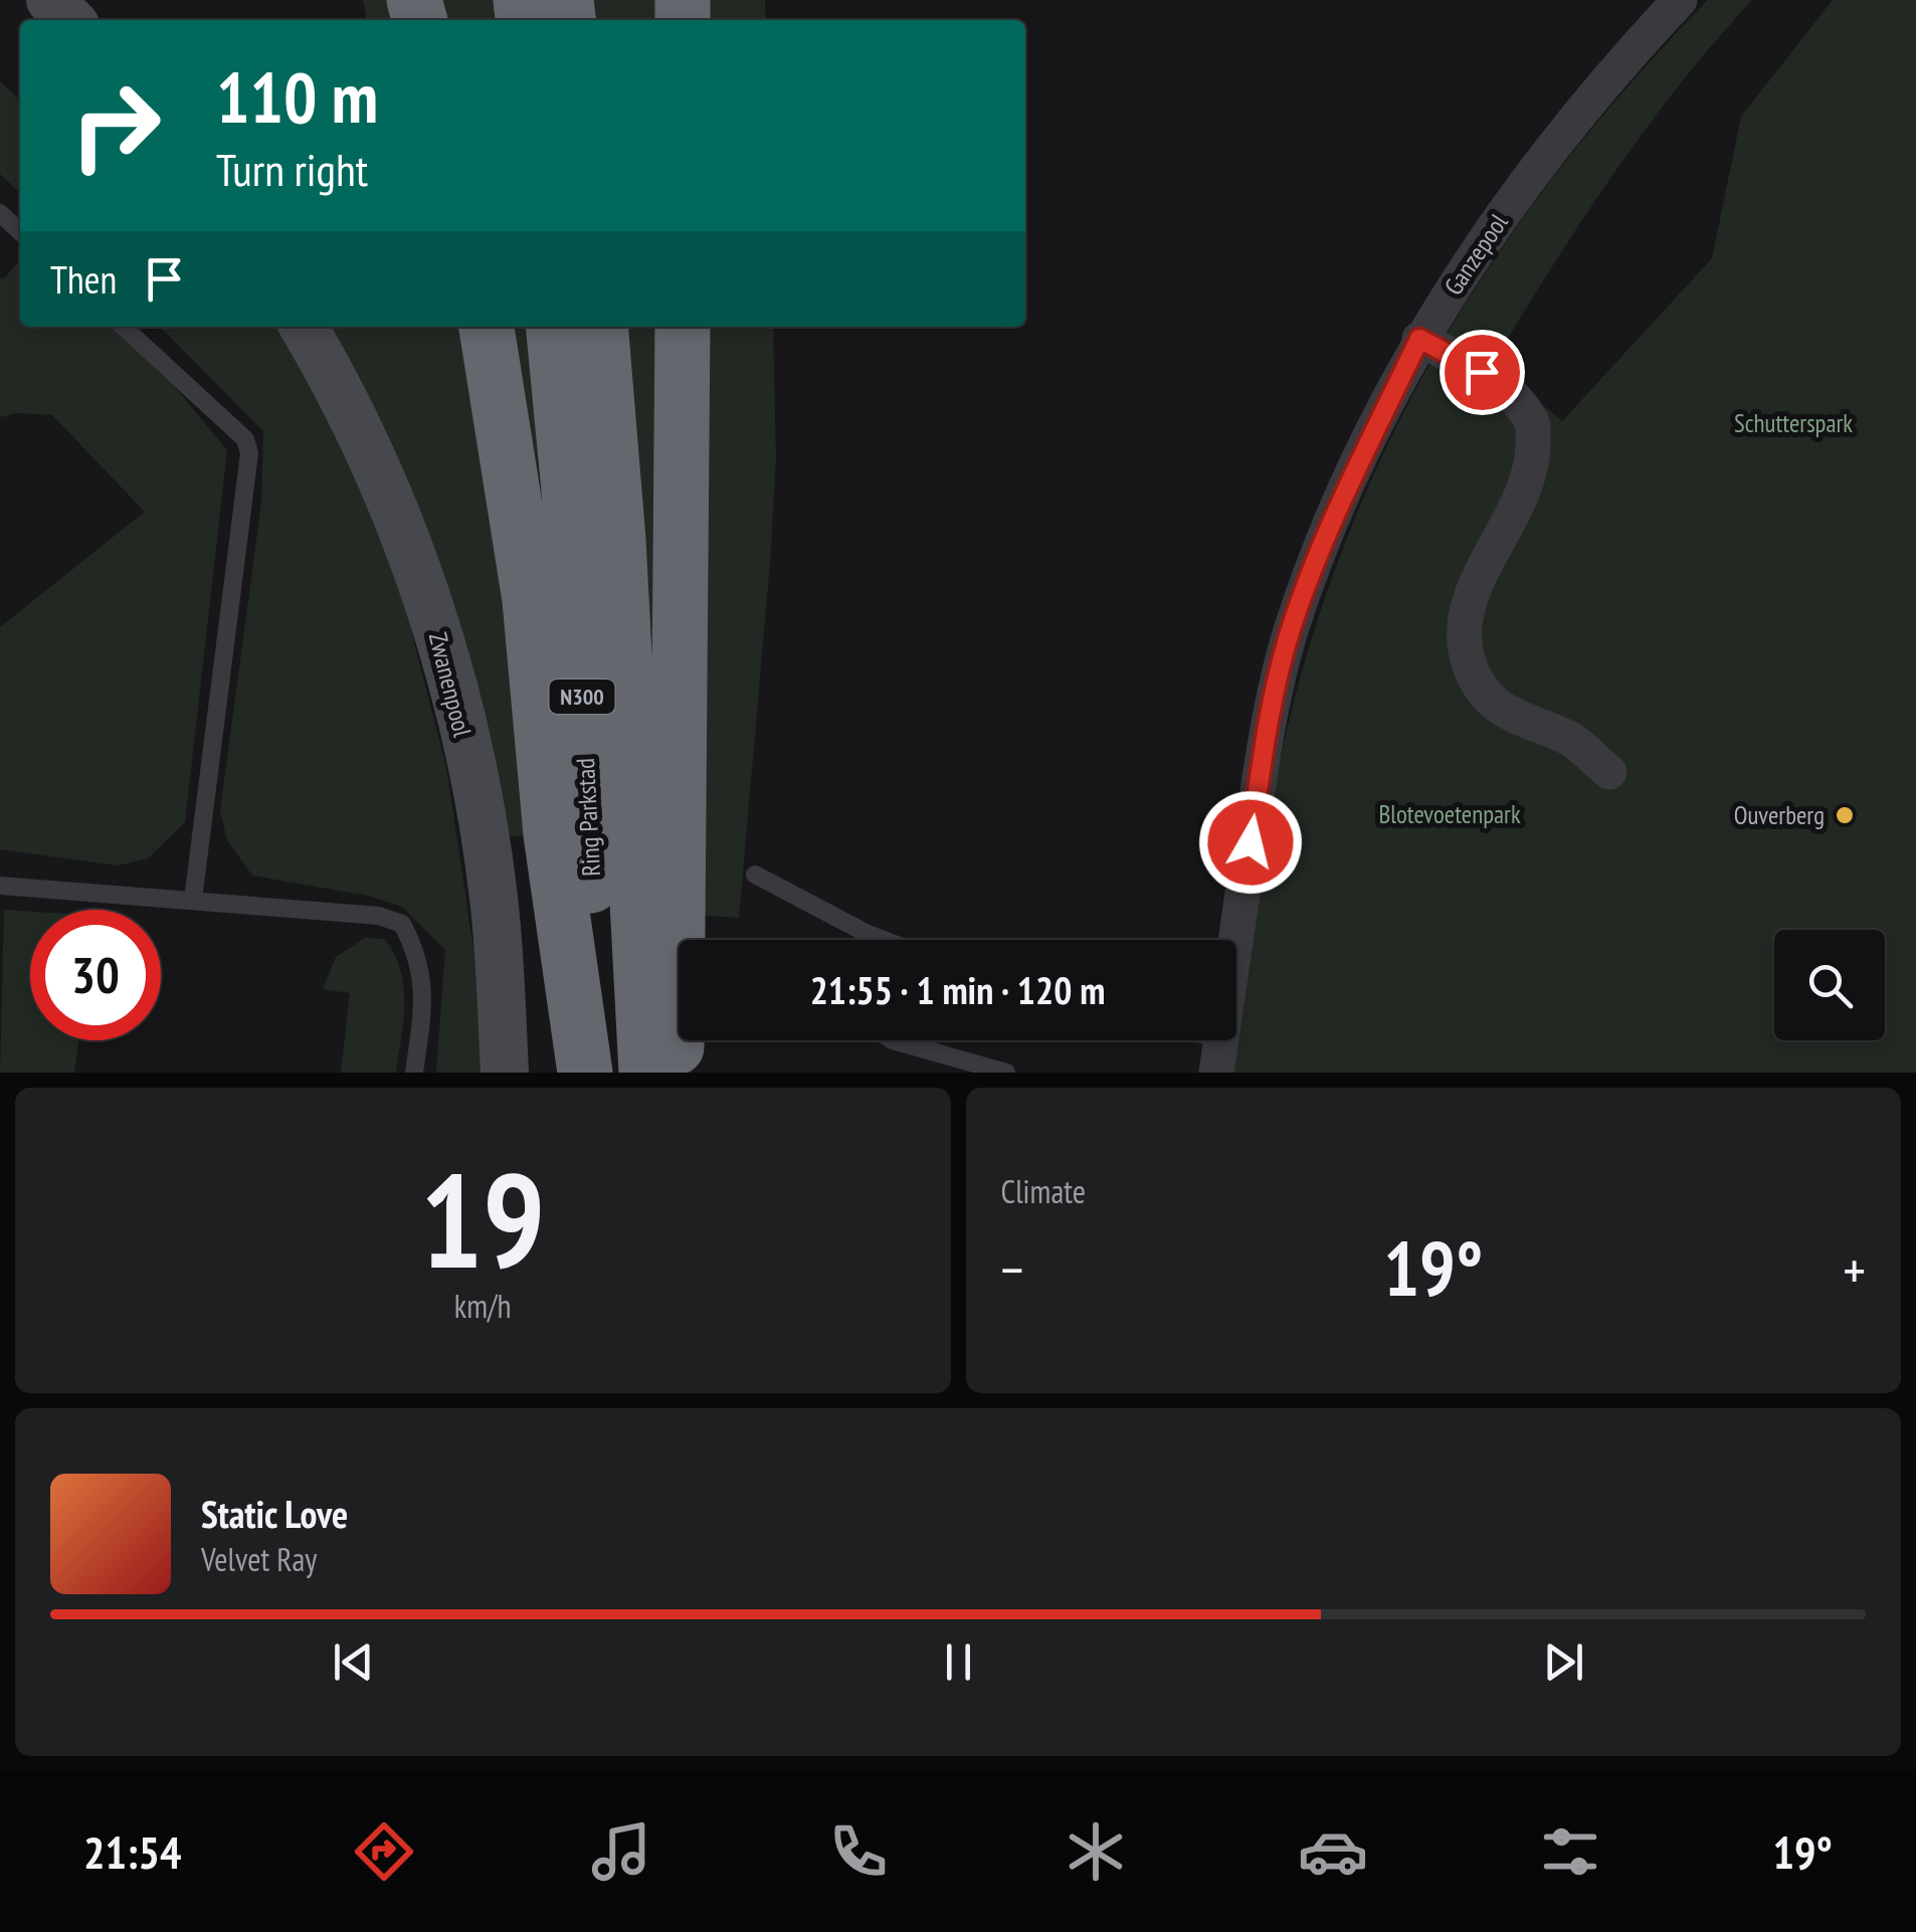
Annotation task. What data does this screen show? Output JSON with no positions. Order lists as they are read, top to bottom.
{
  "streets": {
    "highway": ["N300", "Ring Parkstad"],
    "street": ["Ganzepool", "Zwanenpool"]
  },
  "parks": ["Schutterspark", "Blotevoetenpark"],
  "places": ["Ouverberg"],
  "page": {
    "turn": ["110 m", "Turn right"],
    "then": "Then",
    "limit": "30",
    "trip": "21:55 · 1 min · 120 m",
    "tile": [
      ["19", "km/h"],
      "Climate"
    ],
    "heat": ["−", "19°", "+"],
    "song": ["Static Love", "Velvet Ray"],
    "tabs": ["21:54", "19°"]
  }
}
